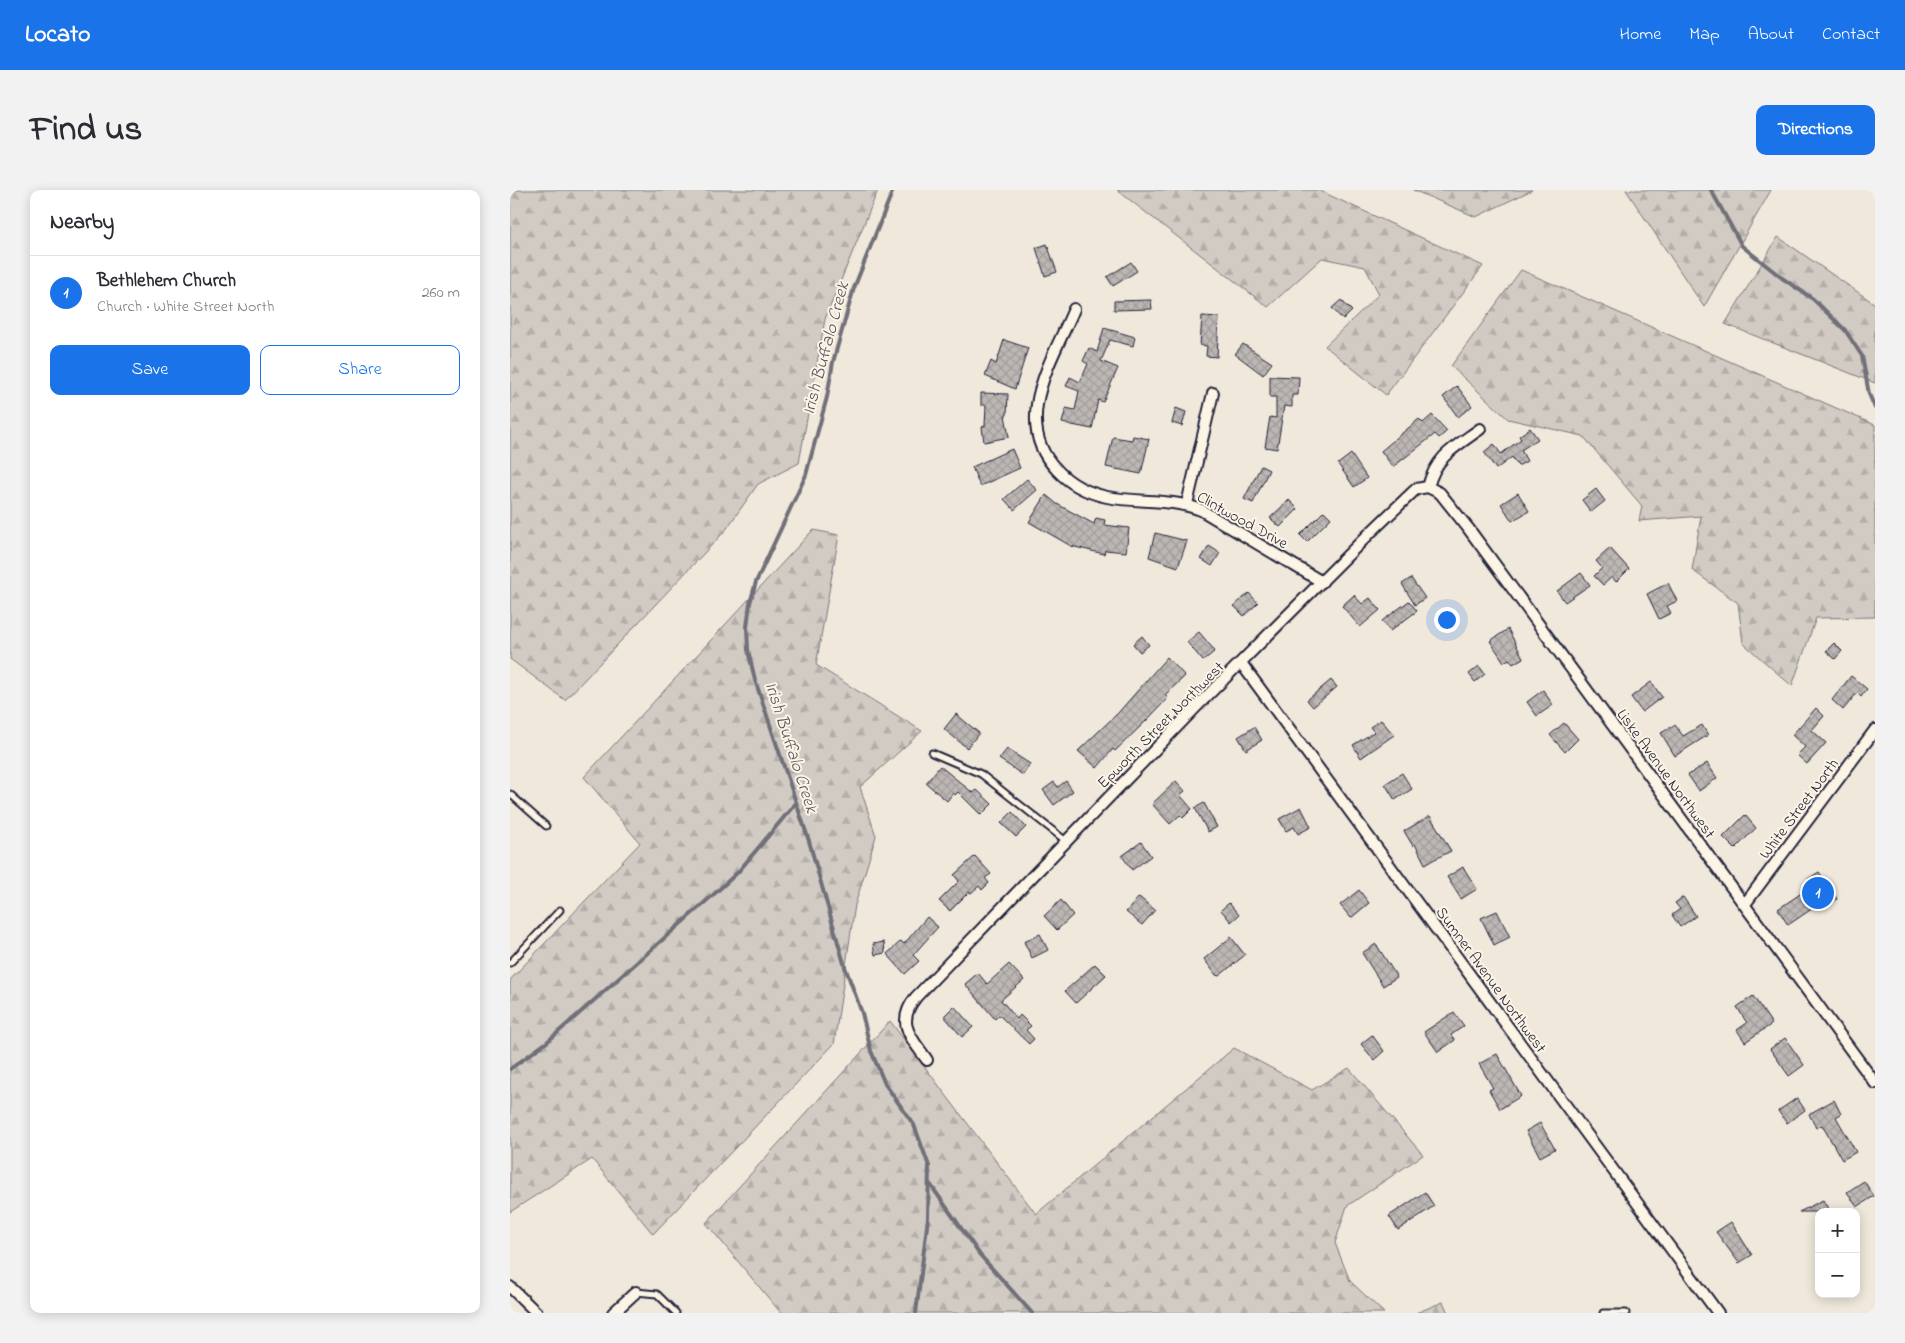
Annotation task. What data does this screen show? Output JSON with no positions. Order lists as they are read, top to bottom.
{
  "streets": {
    "street": [
      "Clintwood Drive",
      "Epworth Street Northwest",
      "Liske Avenue Northwest",
      "White Street North",
      "Sumner Avenue Northwest"
    ]
  },
  "crossings": [
    ["Clintwood Drive", "Epworth Street Northwest"],
    ["Epworth Street Northwest", "Liske Avenue Northwest"],
    ["Epworth Street Northwest", "Sumner Avenue Northwest"],
    ["Liske Avenue Northwest", "White Street North"]
  ],
  "water": ["Irish Buffalo Creek"],
  "page": {
    "header": "Locato",
    "nav": [
      "Home",
      "Map",
      "About",
      "Contact"
    ],
    "title": "Find us",
    "buttons": [
      "Directions",
      ["Save", "Share"]
    ],
    "heading": "Nearby",
    "list": [
      {
        "mark": "1",
        "name": "Bethlehem Church",
        "note": "Church · White Street North",
        "value": "260 m"
      }
    ],
    "pins": "1",
    "map_buttons": ["+", "−"]
  }
}
